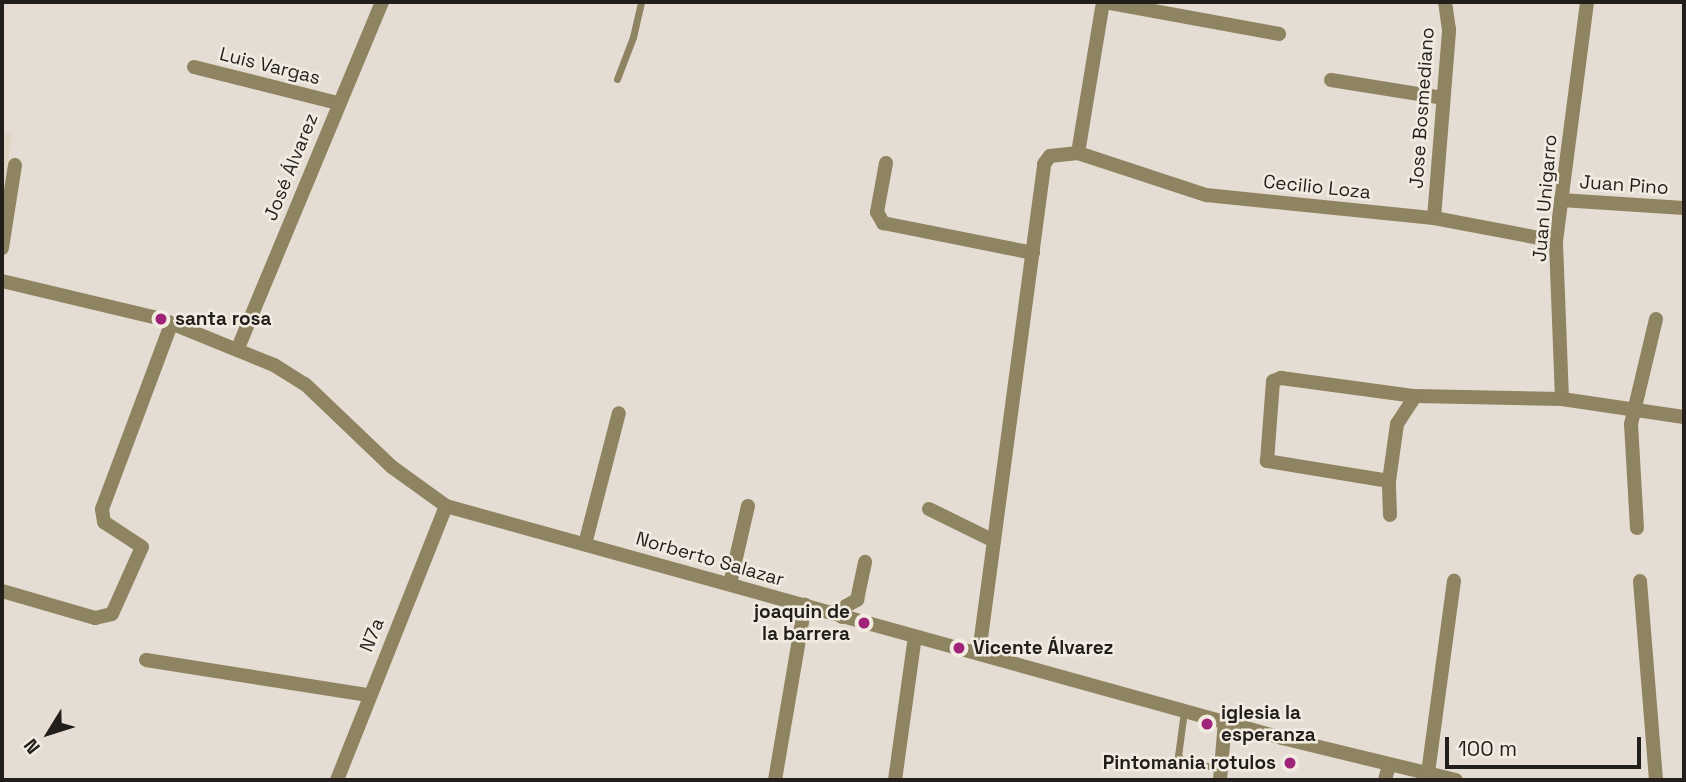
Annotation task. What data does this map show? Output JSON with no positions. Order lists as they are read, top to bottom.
{
  "streets": {
    "street": [
      "Luis Vargas",
      "Jose Bosmediano",
      "José Álvarez",
      "Juan Pino",
      "Cecilio Loza",
      "Juan Unigarro",
      "Norberto Salazar",
      "N7a"
    ]
  },
  "crossings": [
    ["Luis Vargas", "José Álvarez"],
    ["Jose Bosmediano", "Cecilio Loza"],
    ["José Álvarez", "Norberto Salazar"],
    ["Juan Pino", "Juan Unigarro"],
    ["Cecilio Loza", "Juan Unigarro"],
    ["Norberto Salazar", "N7a"]
  ],
  "places": [
    "santa rosa",
    "joaquin de la barrera",
    "Vicente Álvarez",
    "iglesia la esperanza",
    "Pintomania rotulos"
  ],
  "scale_bar": "100 m",
  "north": "bottom left"
}
